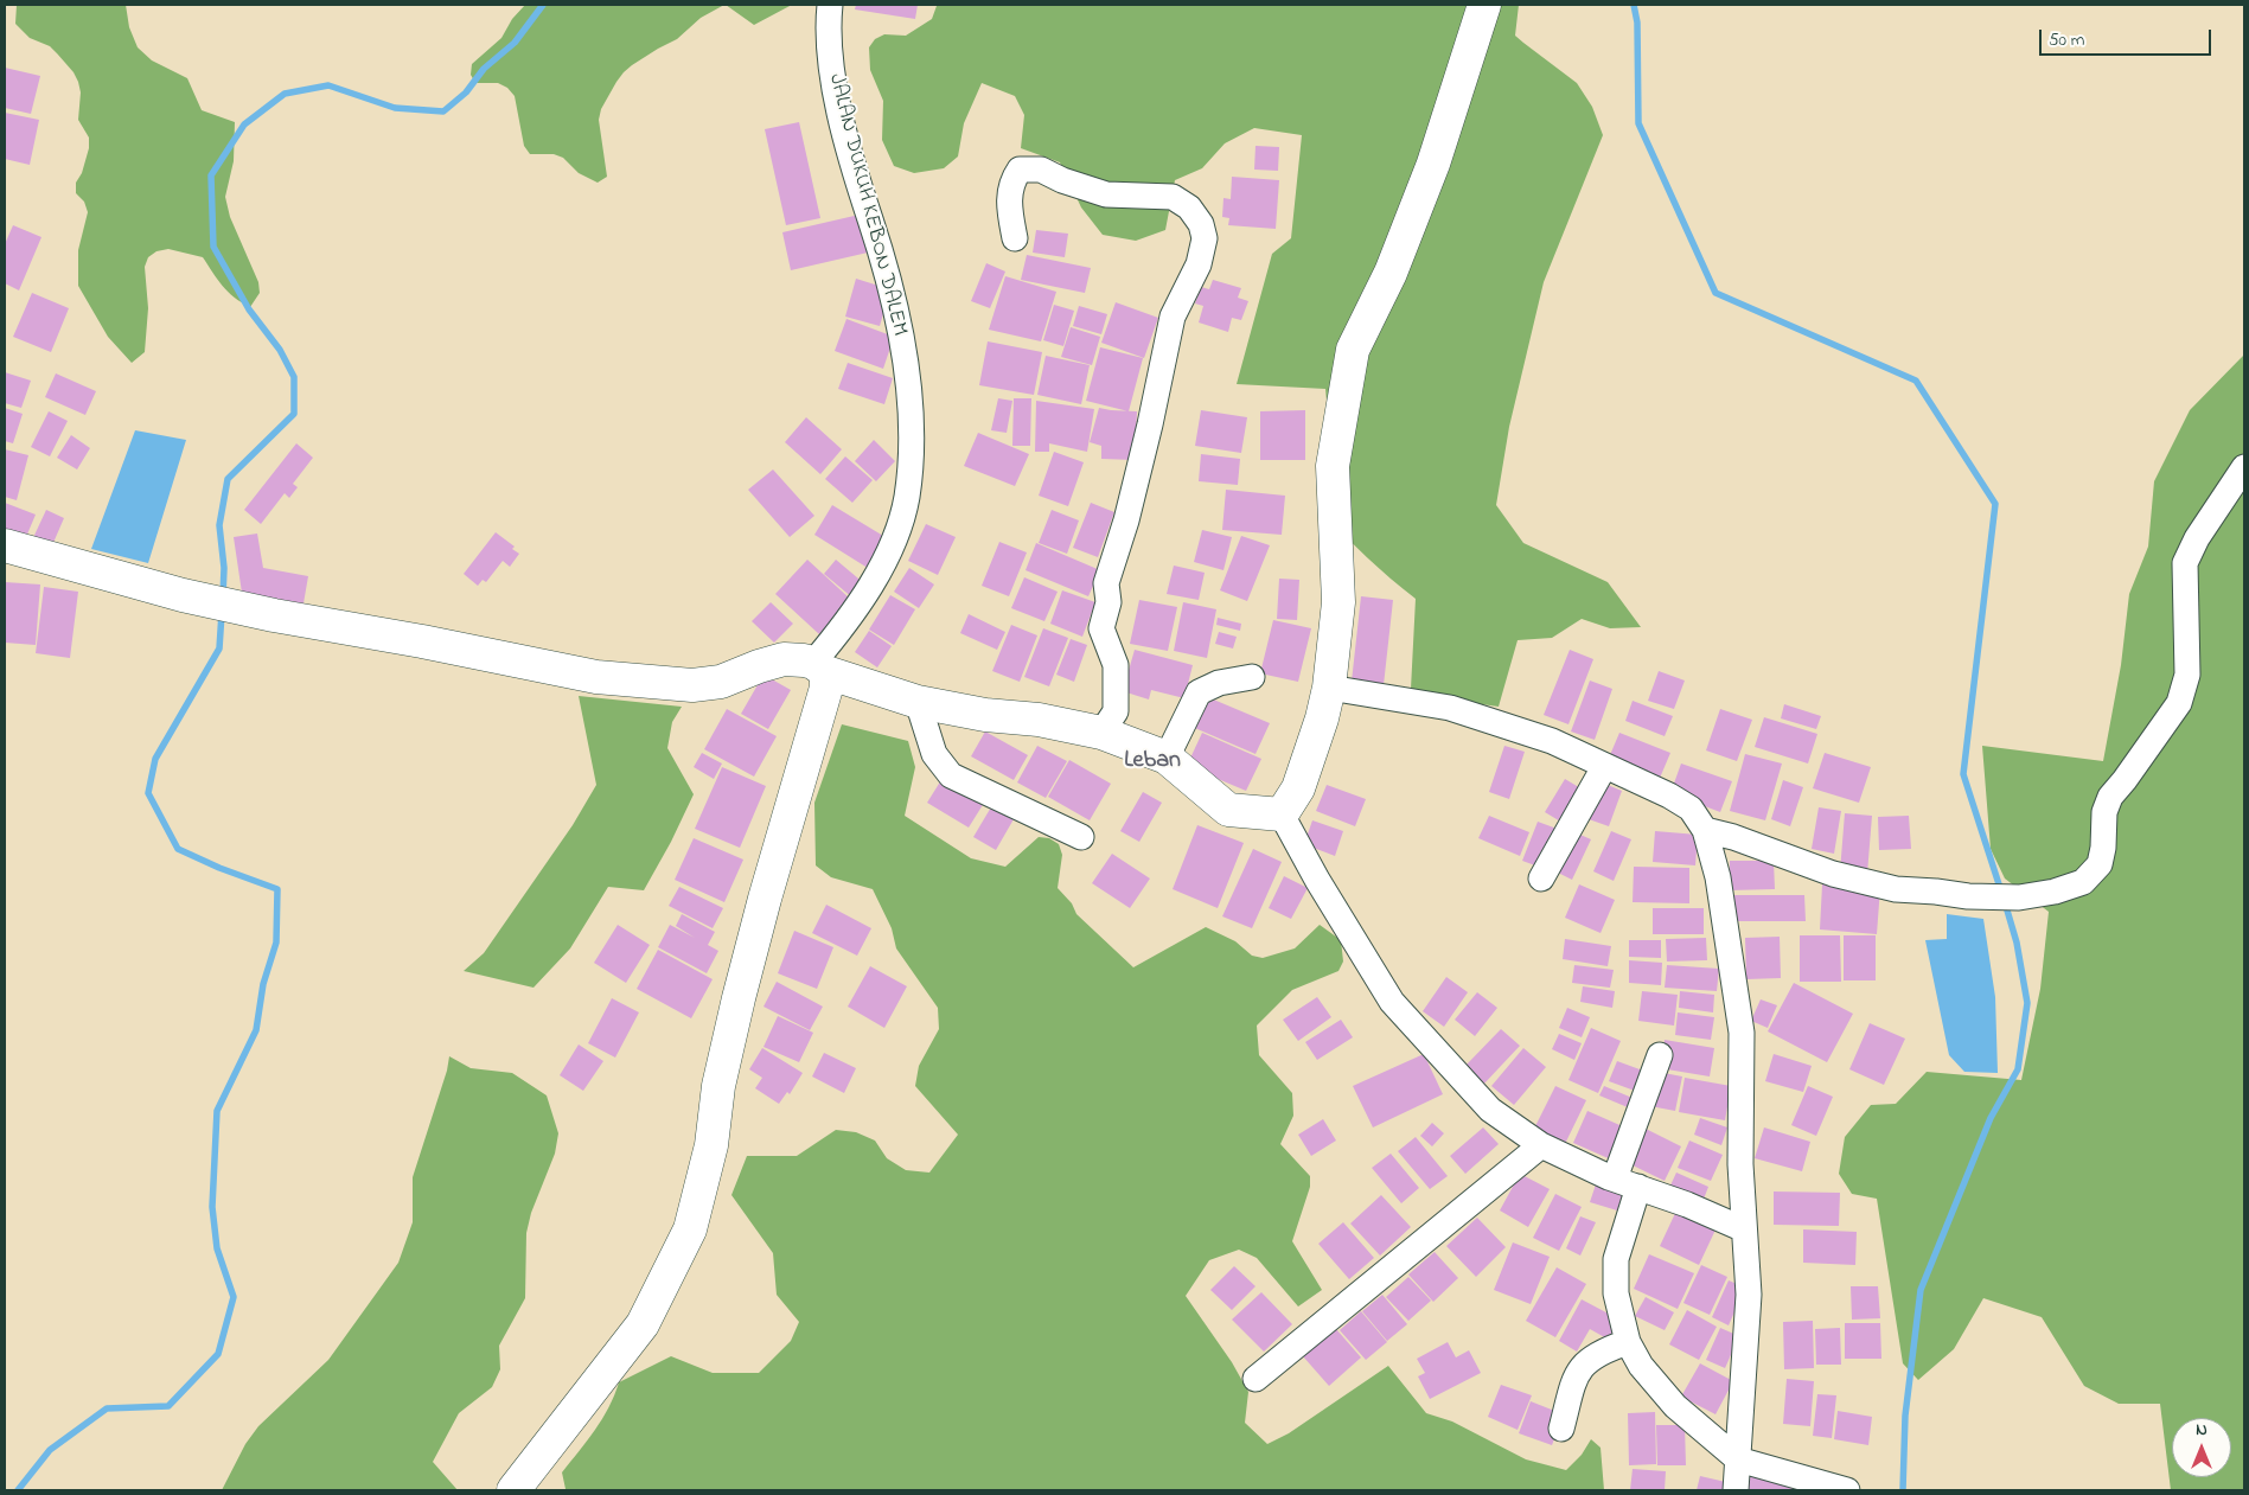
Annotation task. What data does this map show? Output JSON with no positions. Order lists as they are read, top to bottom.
{
  "streets": {
    "street": ["JALAN DUKUH KEBON DALEM"]
  },
  "districts": ["Leban"],
  "scale_bar": "50 m",
  "north": "top"
}
